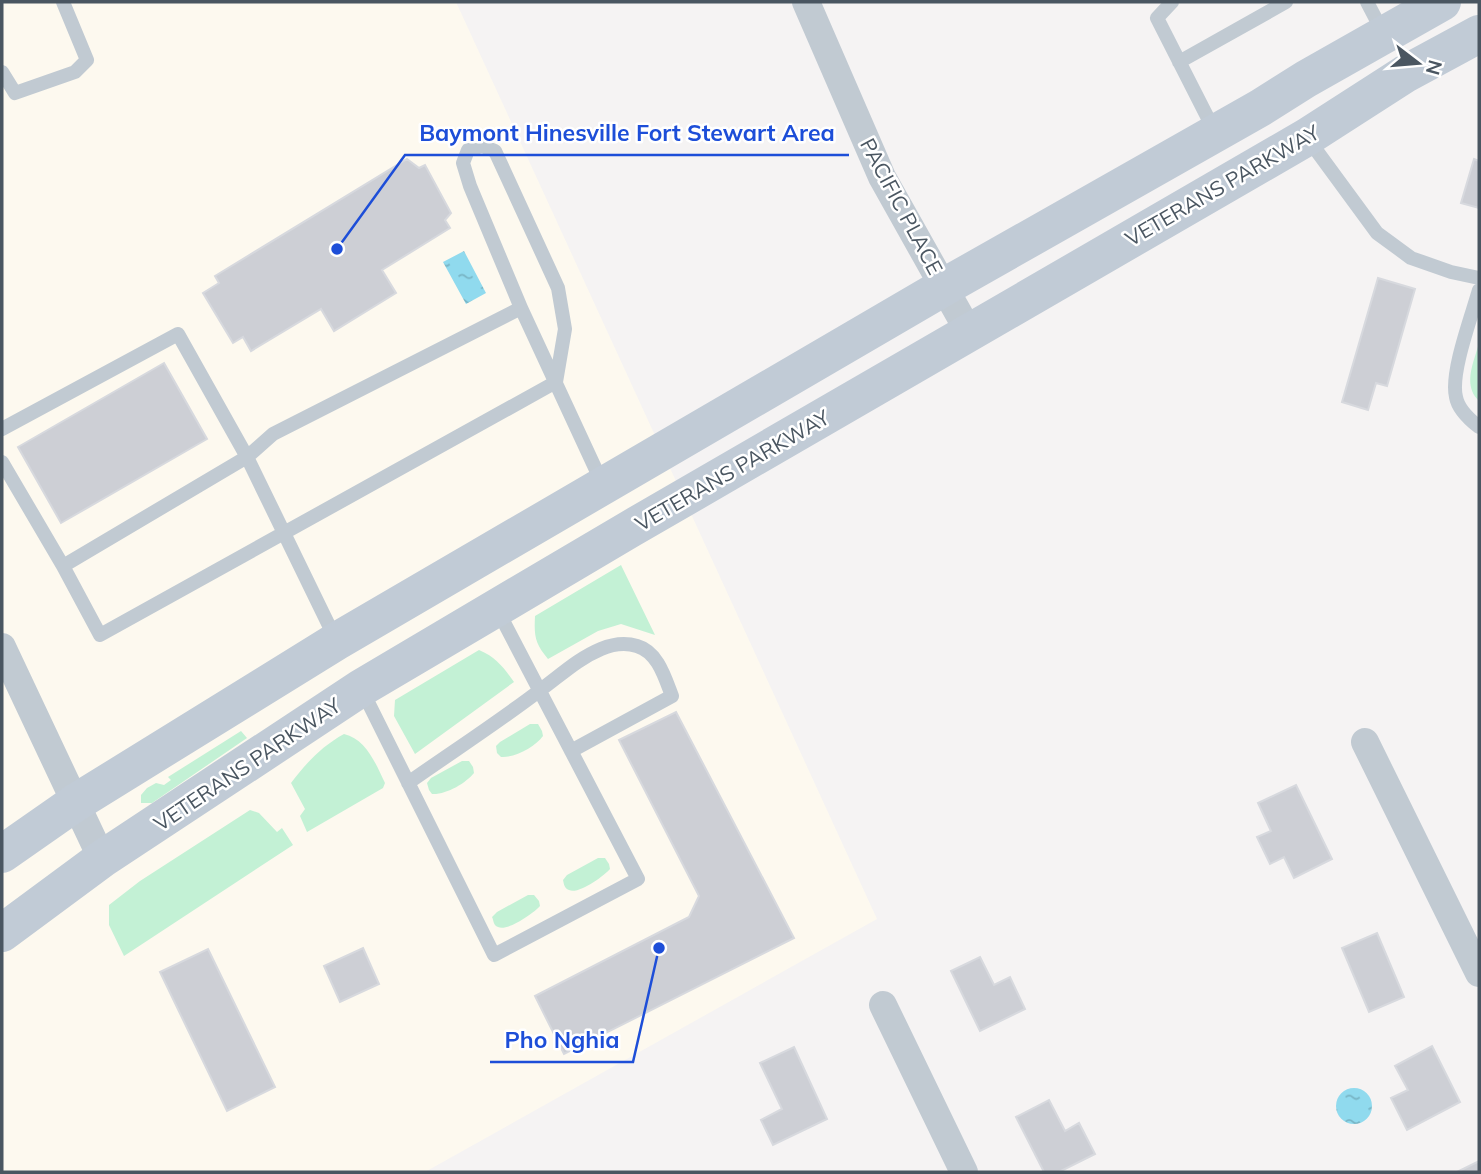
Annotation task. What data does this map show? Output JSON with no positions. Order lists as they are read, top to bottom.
{
  "streets": {
    "main road": ["VETERANS PARKWAY"],
    "street": ["PACIFIC PLACE"]
  },
  "crossings": [
    ["VETERANS PARKWAY", "PACIFIC PLACE"]
  ],
  "places": ["Baymont Hinesville Fort Stewart Area", "Pho Nghia"],
  "north": "right"
}
